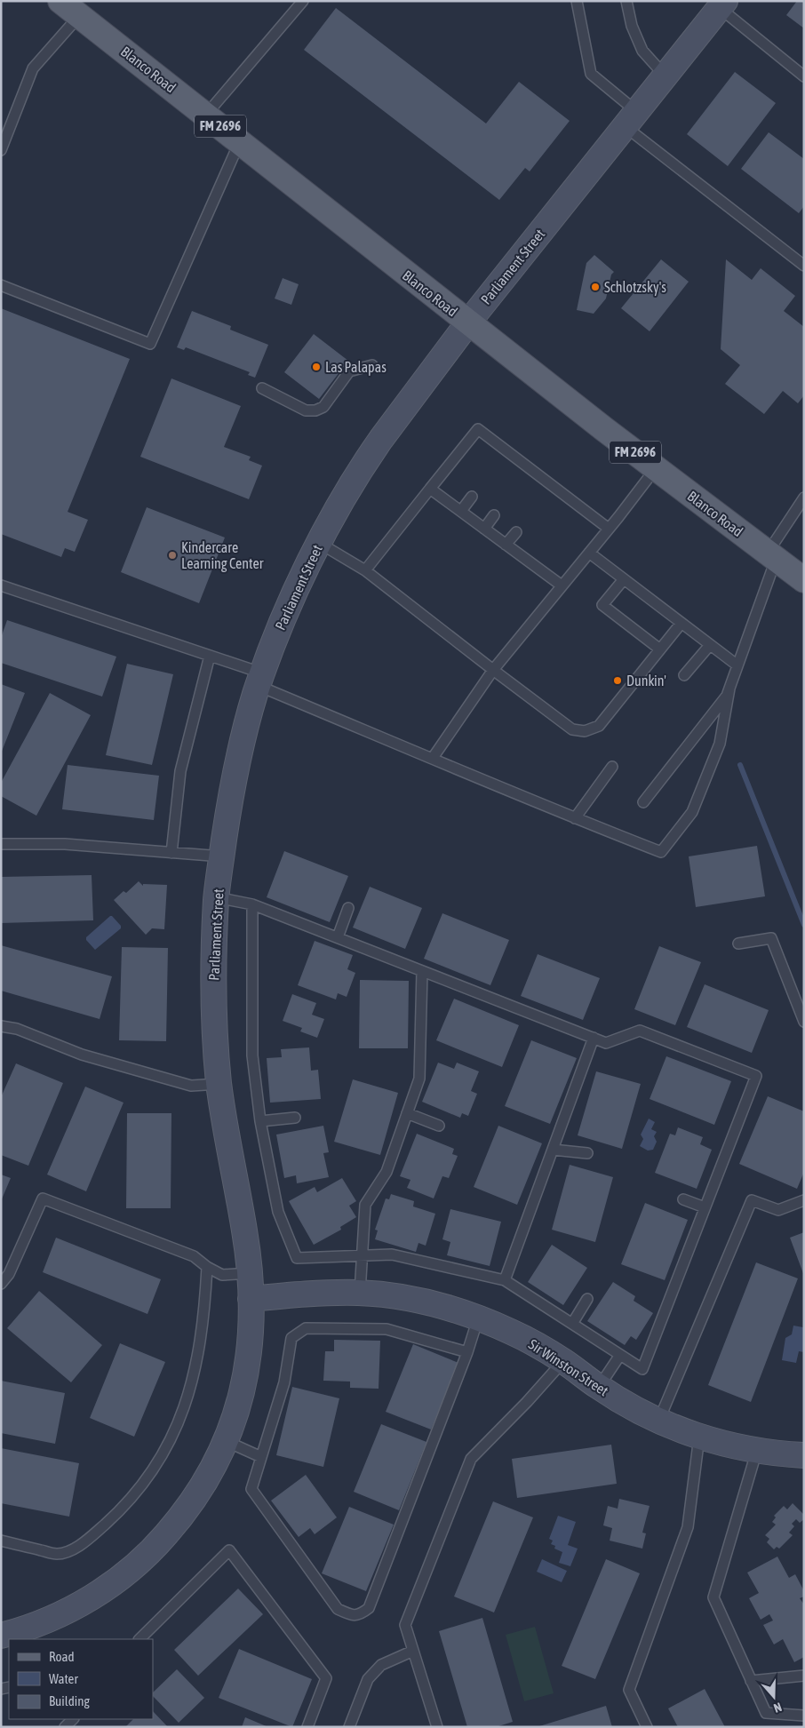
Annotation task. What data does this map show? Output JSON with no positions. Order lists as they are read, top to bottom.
{
  "streets": {
    "main road": ["Blanco Road", "FM 2696"],
    "street": ["Parliament Street", "Sir Winston Street"]
  },
  "crossings": [
    ["Blanco Road", "Parliament Street"],
    ["Parliament Street", "Sir Winston Street"]
  ],
  "places": [
    "Schlotzsky's",
    "Las Palapas",
    "Kindercare Learning Center",
    "Dunkin'"
  ],
  "legend": ["Road", "Water", "Building"],
  "north": "bottom"
}
